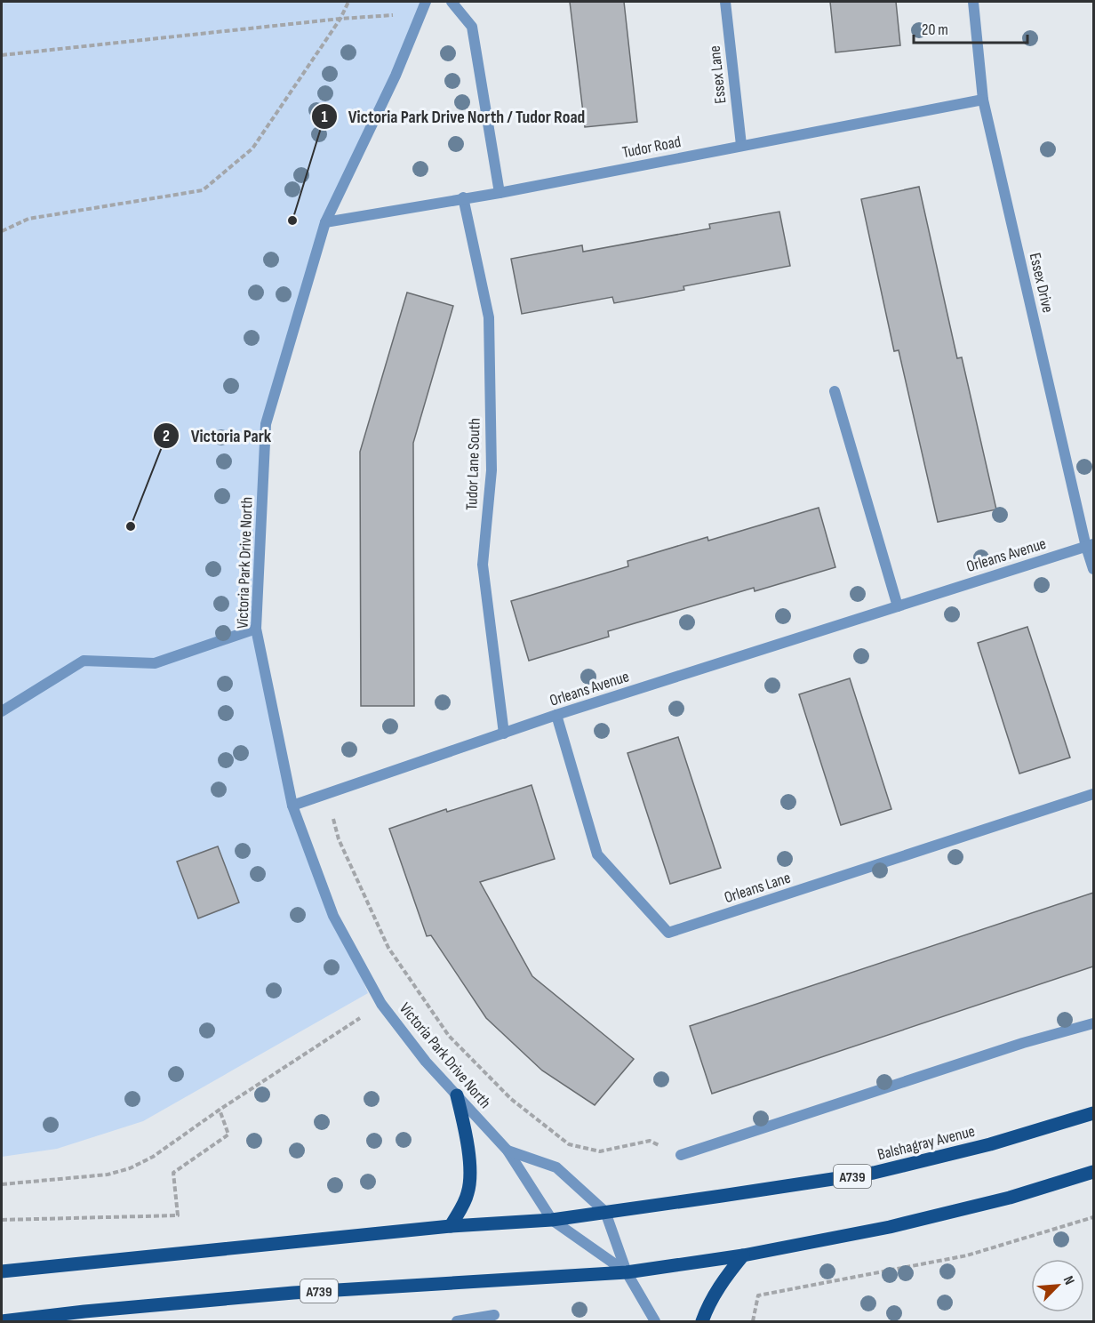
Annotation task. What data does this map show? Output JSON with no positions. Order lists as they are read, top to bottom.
{
  "streets": {
    "main road": ["Balshagray Avenue", "A739"],
    "street": [
      "Essex Lane",
      "Tudor Road",
      "Essex Drive",
      "Tudor Lane South",
      "Orleans Avenue",
      "Victoria Park Drive North",
      "Orleans Lane"
    ]
  },
  "crossings": [
    ["Essex Lane", "Tudor Road"],
    ["Tudor Road", "Essex Drive"],
    ["Tudor Road", "Tudor Lane South"],
    ["Tudor Road", "Victoria Park Drive North"],
    ["Essex Drive", "Orleans Avenue"],
    ["Tudor Lane South", "Orleans Avenue"],
    ["Orleans Avenue", "Victoria Park Drive North"],
    ["Orleans Avenue", "Orleans Lane"],
    ["Victoria Park Drive North", "Balshagray Avenue"],
    ["Victoria Park Drive North", "A739"],
    ["Balshagray Avenue", "A739"]
  ],
  "places": ["Victoria Park Drive North / Tudor Road", "Victoria Park"],
  "scale_bar": "20 m",
  "north": "top right"
}
